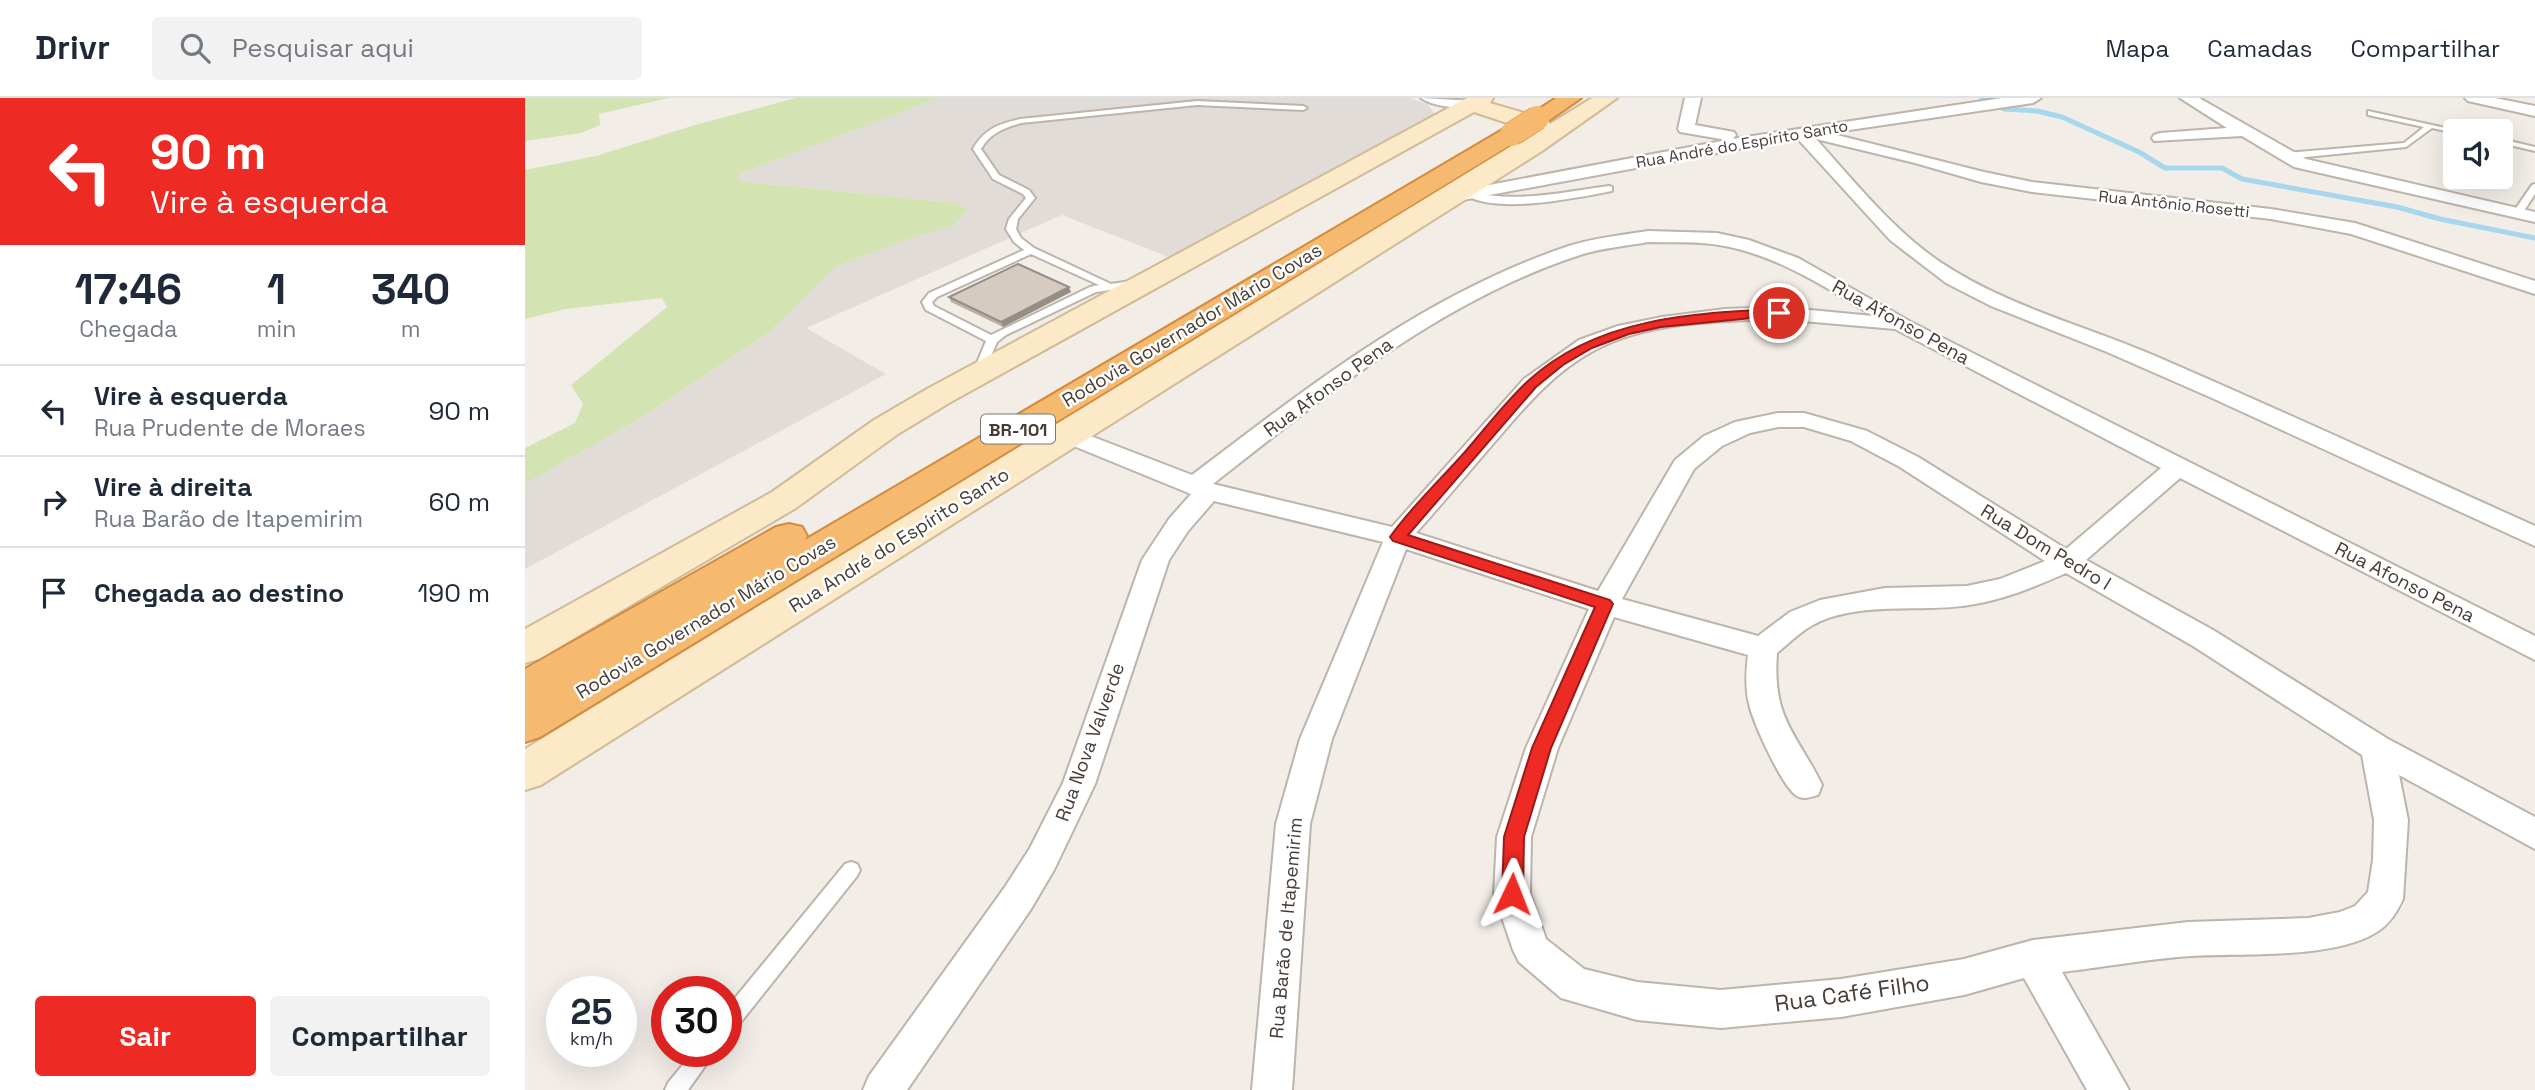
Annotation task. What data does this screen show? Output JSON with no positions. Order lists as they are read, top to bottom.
{
  "streets": {
    "highway": ["Rodovia Governador Mário Covas", "BR-101"],
    "street": [
      "Rua André do Espírito Santo",
      "Rua Antônio Rosetti",
      "Rua Afonso Pena",
      "Rua Dom Pedro I",
      "Rua Nova Valverde",
      "Rua Barão de Itapemirim",
      "Rua Café Filho"
    ]
  },
  "crossings": [
    ["Rua André do Espírito Santo", "Rua Antônio Rosetti"],
    ["Rua André do Espírito Santo", "Rodovia Governador Mário Covas"],
    ["Rua Afonso Pena", "Rua Nova Valverde"],
    ["Rua Afonso Pena", "Rua Barão de Itapemirim"],
    ["Rua Dom Pedro I", "Rua Café Filho"]
  ],
  "page": {
    "header": "Drivr",
    "search": "Pesquisar aqui",
    "nav": ["Mapa", "Camadas", "Compartilhar"],
    "turn": ["90 m", "Vire à esquerda"],
    "eta": [
      "17:46",
      "Chegada",
      "1",
      "min",
      "340",
      "m"
    ],
    "list": [
      {
        "name": "Vire à esquerda",
        "note": "Rua Prudente de Moraes",
        "value": "90 m"
      },
      {
        "name": "Vire à direita",
        "note": "Rua Barão de Itapemirim",
        "value": "60 m"
      },
      {
        "name": "Chegada ao destino",
        "value": "190 m"
      }
    ],
    "speed": "25 km/h",
    "limit": "30",
    "buttons": ["Sair", "Compartilhar"]
  }
}
